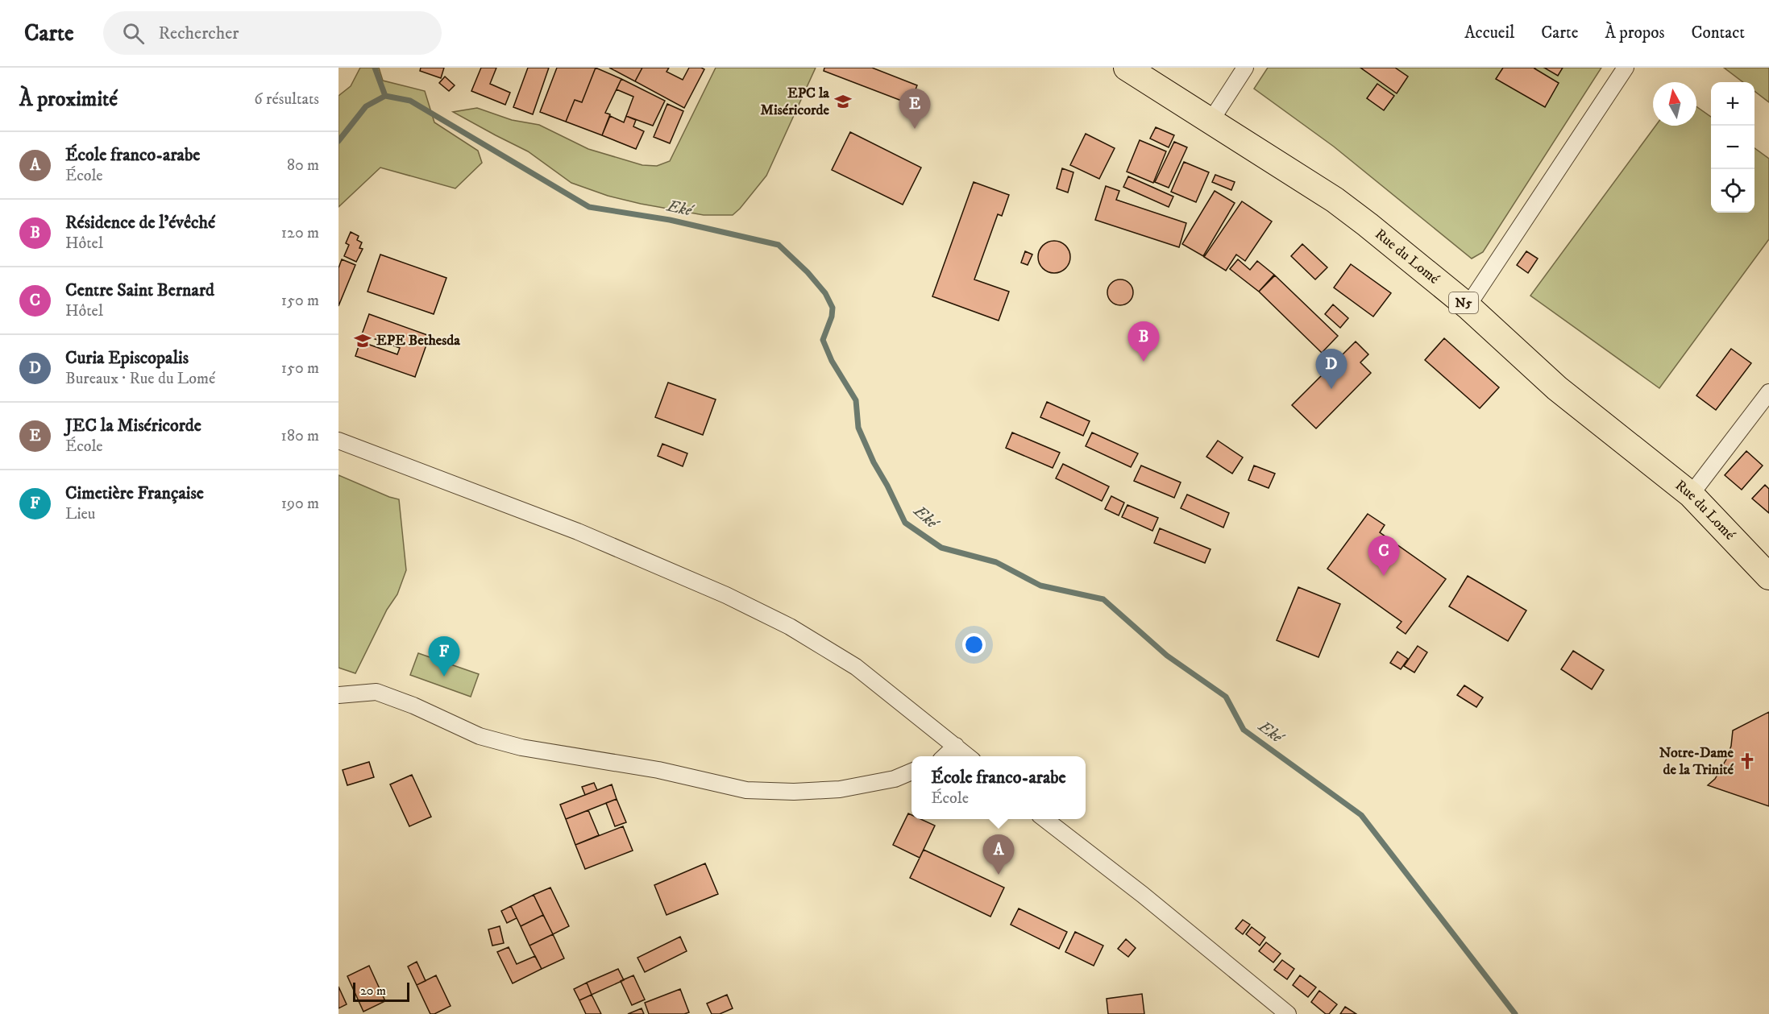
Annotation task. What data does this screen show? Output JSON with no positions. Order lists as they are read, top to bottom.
{
  "streets": {
    "main road": ["Rue du Lomé", "N5"]
  },
  "water": ["Eké"],
  "places": {
    "school or university": ["EPC la Miséricorde", "EPE Bethesda"],
    "church": ["Notre-Dame de la Trinité"]
  },
  "scale_bar": "20 m",
  "north": "top",
  "page": {
    "header": "Carte",
    "search": "Rechercher",
    "nav": [
      "Accueil",
      "Carte",
      "À propos",
      "Contact"
    ],
    "heading": ["À proximité", "6 résultats"],
    "map_buttons": ["+", "−"],
    "pins": [
      "E",
      "B",
      "D",
      "C",
      "F",
      "A"
    ],
    "list": [
      {
        "mark": "A",
        "name": "École franco-arabe",
        "note": "École",
        "value": "80 m"
      },
      {
        "mark": "B",
        "name": "Résidence de l'évêché",
        "note": "Hôtel",
        "value": "120 m"
      },
      {
        "mark": "C",
        "name": "Centre Saint Bernard",
        "note": "Hôtel",
        "value": "150 m"
      },
      {
        "mark": "D",
        "name": "Curia Episcopalis",
        "note": "Bureaux · Rue du Lomé",
        "value": "150 m"
      },
      {
        "mark": "E",
        "name": "JEC la Miséricorde",
        "note": "École",
        "value": "180 m"
      },
      {
        "mark": "F",
        "name": "Cimetière Française",
        "note": "Lieu",
        "value": "190 m"
      }
    ],
    "popup": ["École franco-arabe", "École"],
    "scale": "20 m"
  }
}
